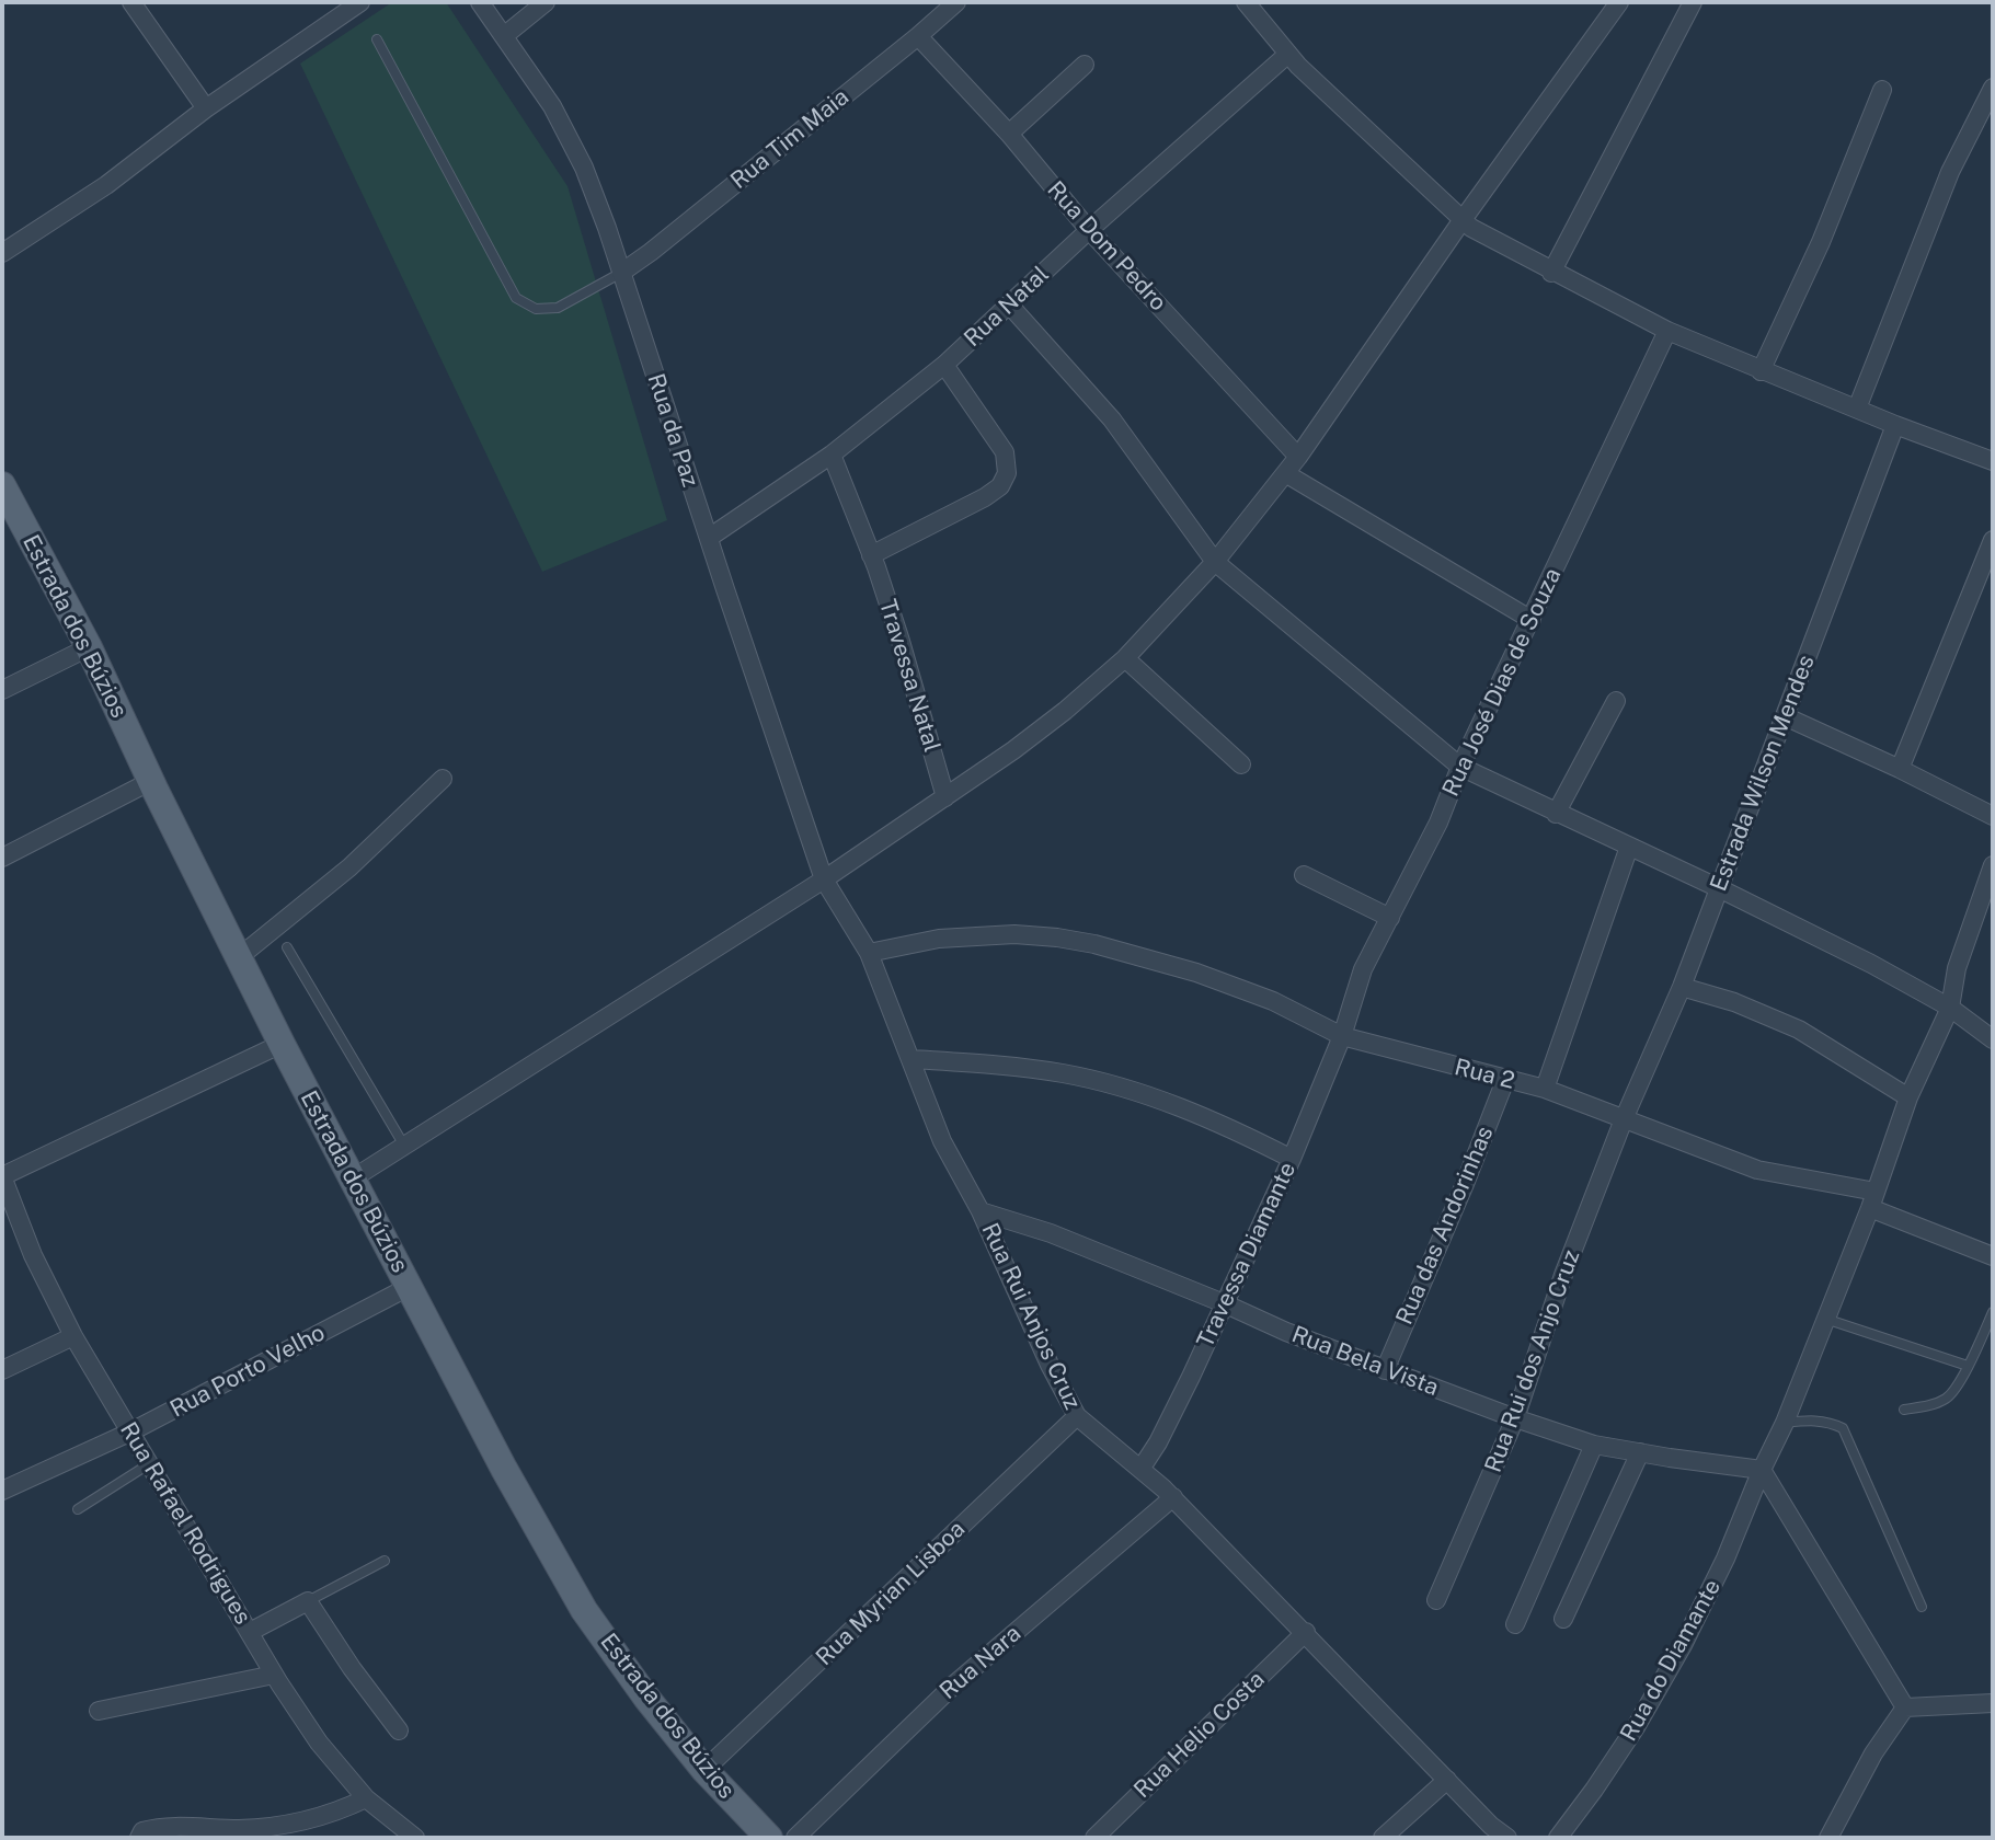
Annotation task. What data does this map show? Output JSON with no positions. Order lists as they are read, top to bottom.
{
  "streets": {
    "main road": ["Estrada dos Búzios"],
    "street": [
      "Rua Tim Maia",
      "Rua Dom Pedro",
      "Rua Natal",
      "Rua da Paz",
      "Travessa Natal",
      "Rua José Dias de Souza",
      "Estrada Wilson Mendes",
      "Rua 2",
      "Rua das Andorinhas",
      "Travessa Diamante",
      "Rua Rui Anjos Cruz",
      "Rua Bela Vista",
      "Rua Rui dos Anjo Cruz",
      "Rua Porto Velho",
      "Rua Rafael Rodrigues",
      "Rua Myrian Lisboa",
      "Rua do Diamante",
      "Rua Nara",
      "Rua Helio Costa"
    ]
  },
  "crossings": [
    ["Rua Tim Maia", "Rua Dom Pedro"],
    ["Rua Tim Maia", "Rua da Paz"],
    ["Rua Dom Pedro", "Rua Natal"],
    ["Rua Natal", "Rua da Paz"],
    ["Rua Natal", "Travessa Natal"],
    ["Rua da Paz", "Rua Rui Anjos Cruz"],
    ["Estrada dos Búzios", "Rua Porto Velho"],
    ["Estrada dos Búzios", "Rua Myrian Lisboa"],
    ["Rua José Dias de Souza", "Rua 2"],
    ["Rua José Dias de Souza", "Travessa Diamante"],
    ["Estrada Wilson Mendes", "Rua 2"],
    ["Estrada Wilson Mendes", "Rua Rui dos Anjo Cruz"],
    ["Rua 2", "Rua das Andorinhas"],
    ["Rua 2", "Travessa Diamante"],
    ["Rua 2", "Rua Rui Anjos Cruz"],
    ["Rua 2", "Rua Rui dos Anjo Cruz"],
    ["Rua das Andorinhas", "Rua Bela Vista"],
    ["Travessa Diamante", "Rua Rui Anjos Cruz"],
    ["Travessa Diamante", "Rua Bela Vista"],
    ["Rua Rui Anjos Cruz", "Rua Bela Vista"],
    ["Rua Rui Anjos Cruz", "Rua Myrian Lisboa"],
    ["Rua Rui Anjos Cruz", "Rua Nara"],
    ["Rua Rui Anjos Cruz", "Rua Helio Costa"],
    ["Rua Bela Vista", "Rua Rui dos Anjo Cruz"],
    ["Rua Bela Vista", "Rua do Diamante"],
    ["Rua Porto Velho", "Rua Rafael Rodrigues"]
  ]
}
